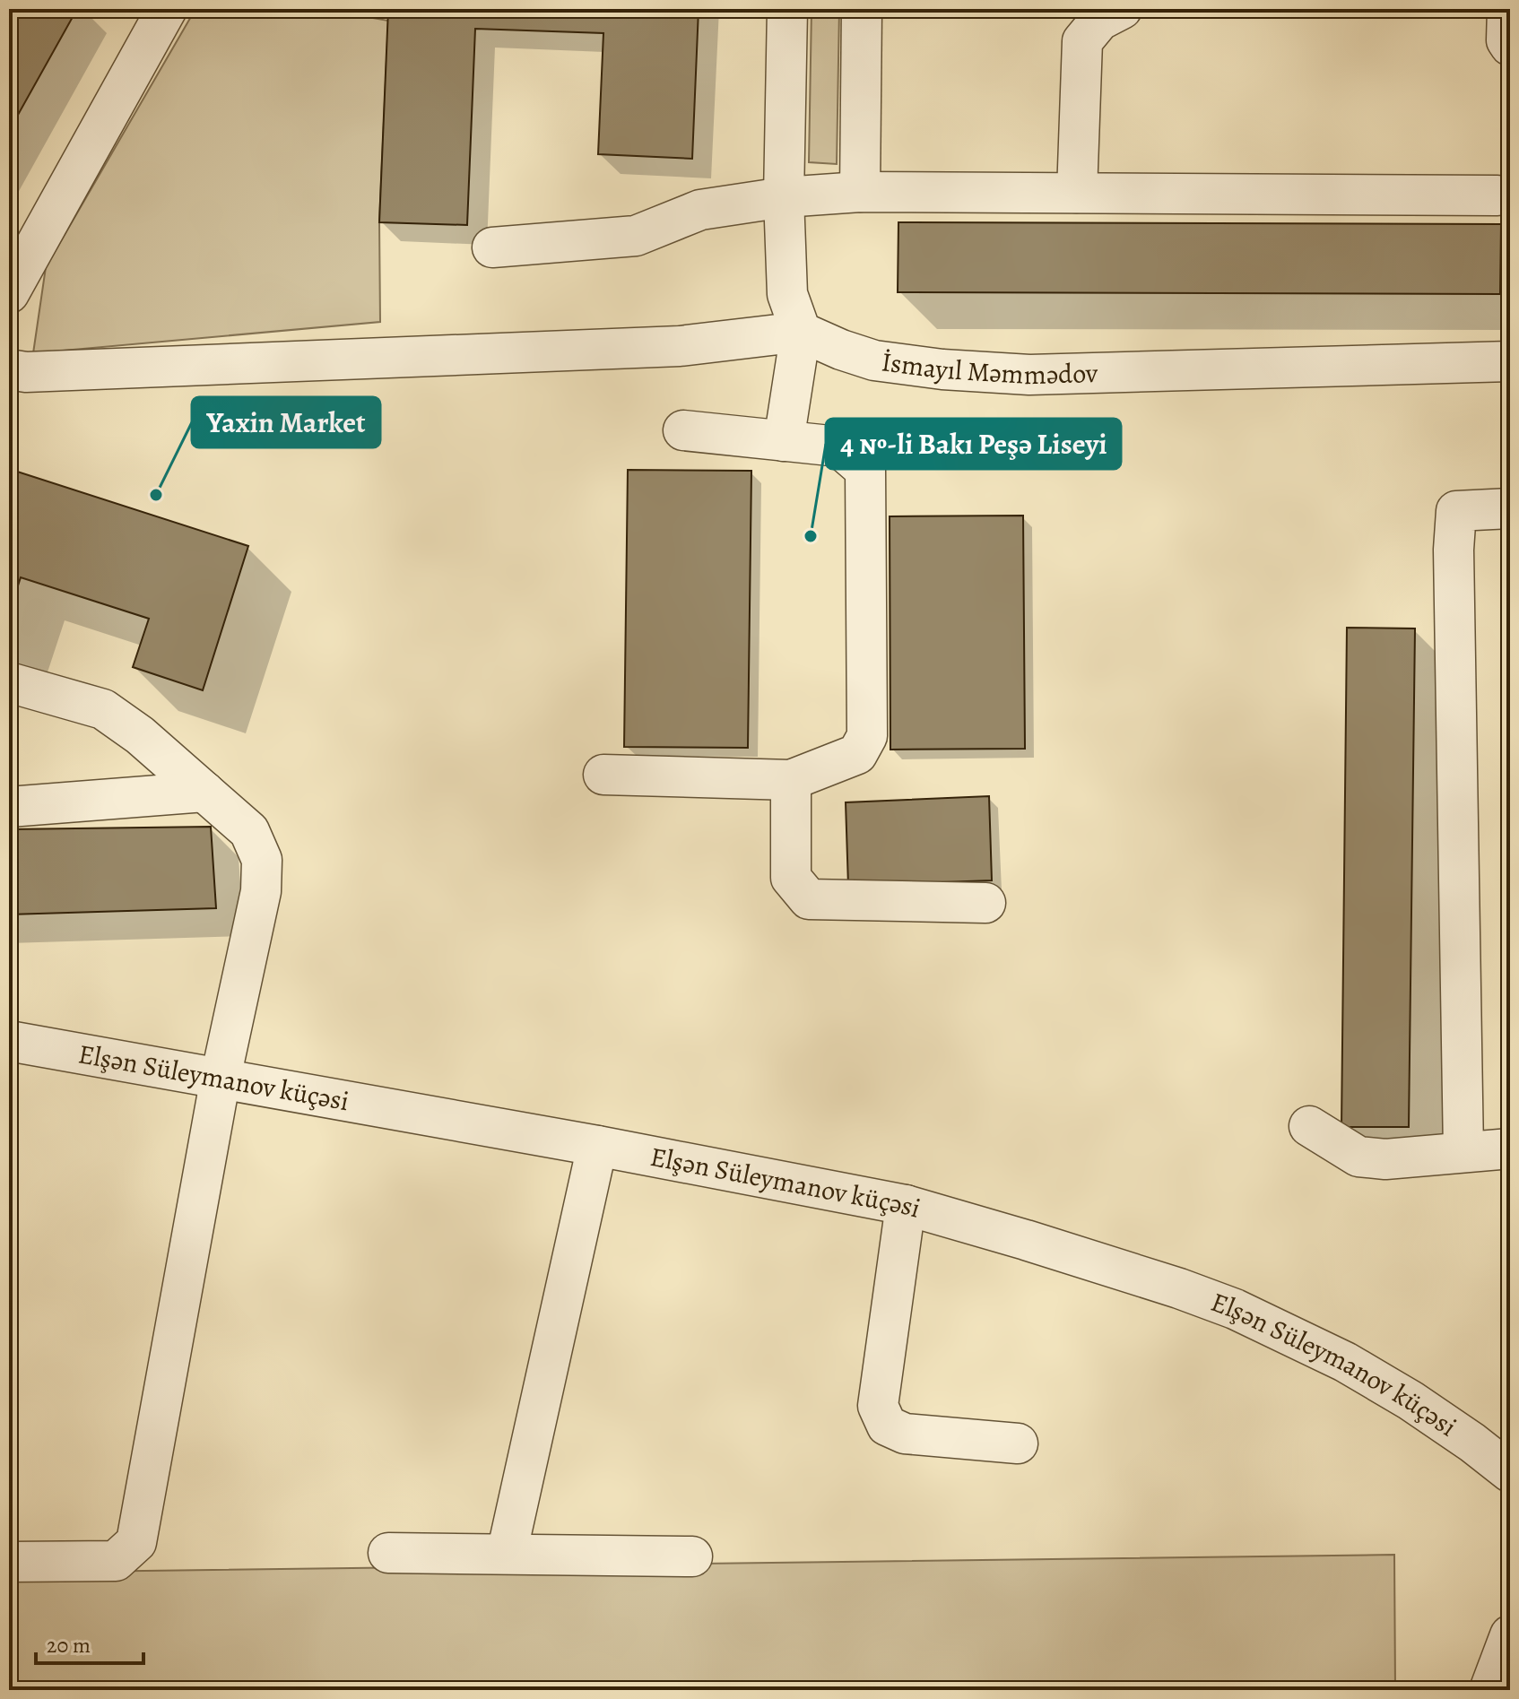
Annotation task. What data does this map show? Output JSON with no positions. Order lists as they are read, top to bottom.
{
  "streets": {
    "street": ["İsmayıl Məmmədov", "Elşən Süleymanov küçəsi"]
  },
  "places": ["Yaxin Market", "4 №-li Bakı Peşə Liseyi"],
  "scale_bar": "20 m"
}
